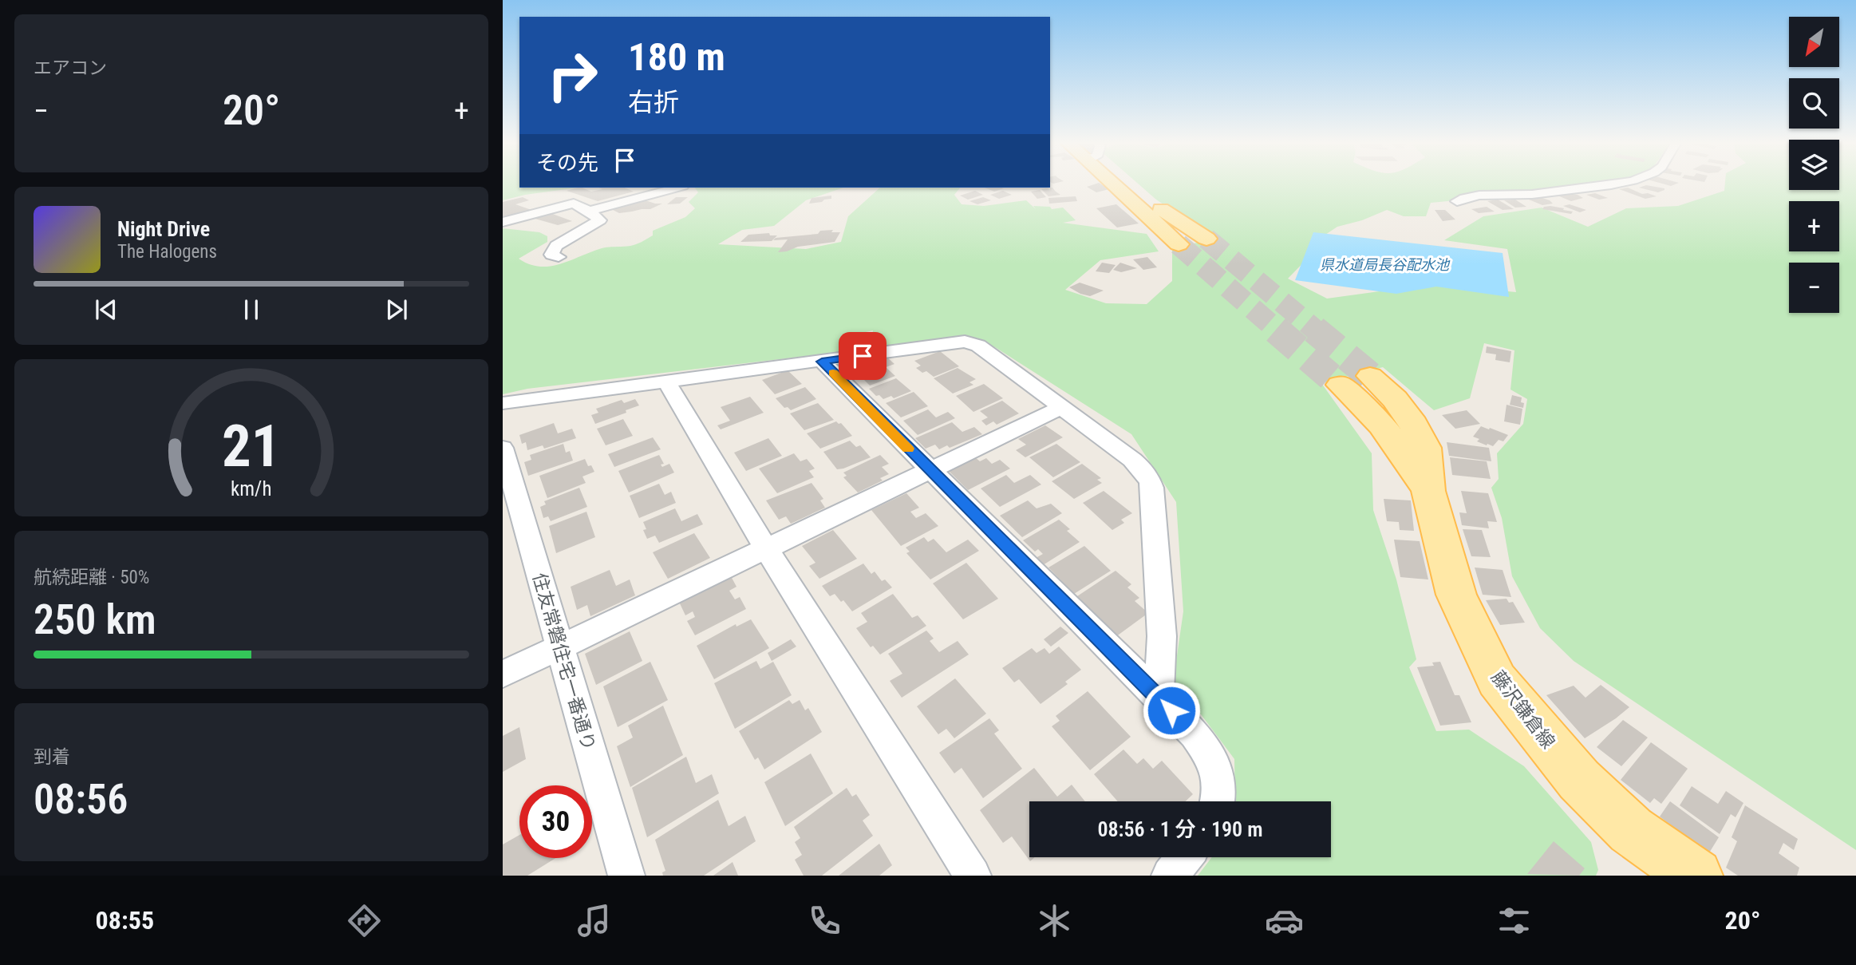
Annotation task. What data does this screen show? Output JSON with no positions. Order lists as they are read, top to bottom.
{
  "streets": {
    "main road": ["藤沢鎌倉線"],
    "street": ["住友常磐住宅一番通り"]
  },
  "water": ["県水道局長谷配水池"],
  "north": "bottom left",
  "page": {
    "tile": [
      "エアコン",
      ["航続距離 · 50%", "250 km"],
      ["到着", "08:56"]
    ],
    "map_buttons": ["+", "−"],
    "turn": ["180 m", "右折"],
    "heat": ["−", "20°", "+"],
    "then": "その先",
    "song": ["Night Drive", "The Halogens"],
    "limit": "30",
    "trip": "08:56 · 1 分 · 190 m",
    "tabs": ["08:55", "20°"],
    "gauge": ["21", "km/h"]
  }
}
